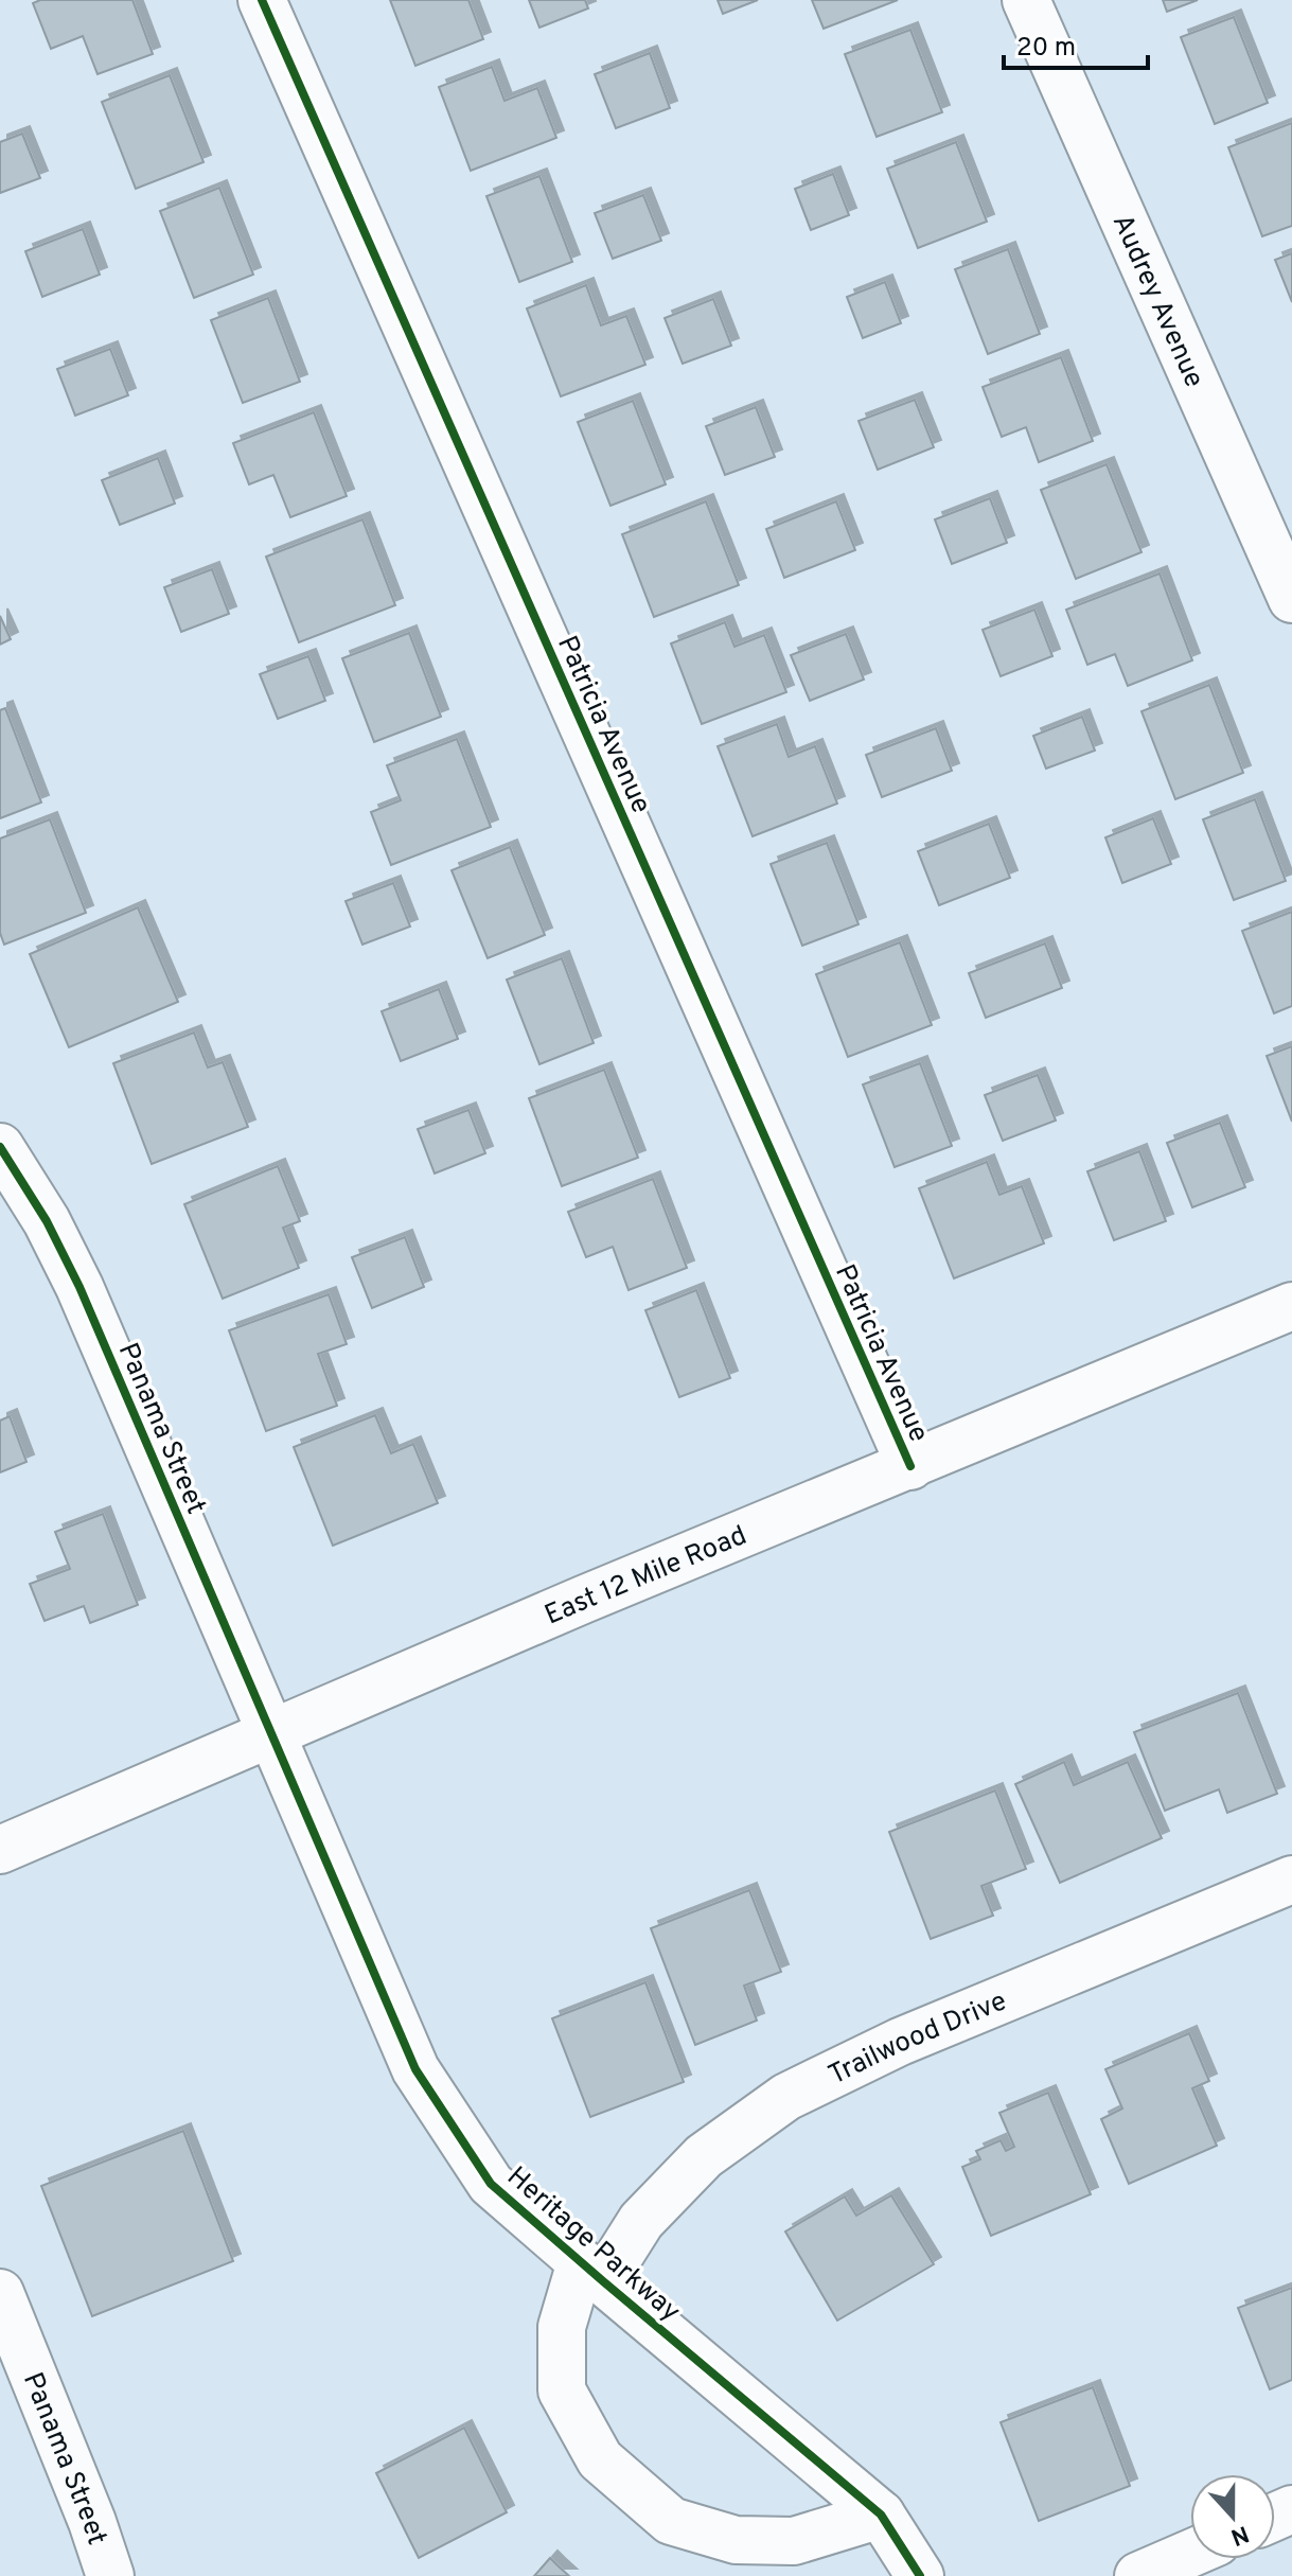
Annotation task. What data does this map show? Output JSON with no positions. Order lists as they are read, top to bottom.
{
  "streets": {
    "street": [
      "Audrey Avenue",
      "Patricia Avenue",
      "Panama Street",
      "East 12 Mile Road",
      "Trailwood Drive",
      "Heritage Parkway"
    ]
  },
  "crossings": [
    ["Patricia Avenue", "East 12 Mile Road"],
    ["Panama Street", "East 12 Mile Road"],
    ["Panama Street", "Heritage Parkway"],
    ["East 12 Mile Road", "Heritage Parkway"],
    ["Trailwood Drive", "Heritage Parkway"]
  ],
  "scale_bar": "20 m",
  "north": "bottom"
}
